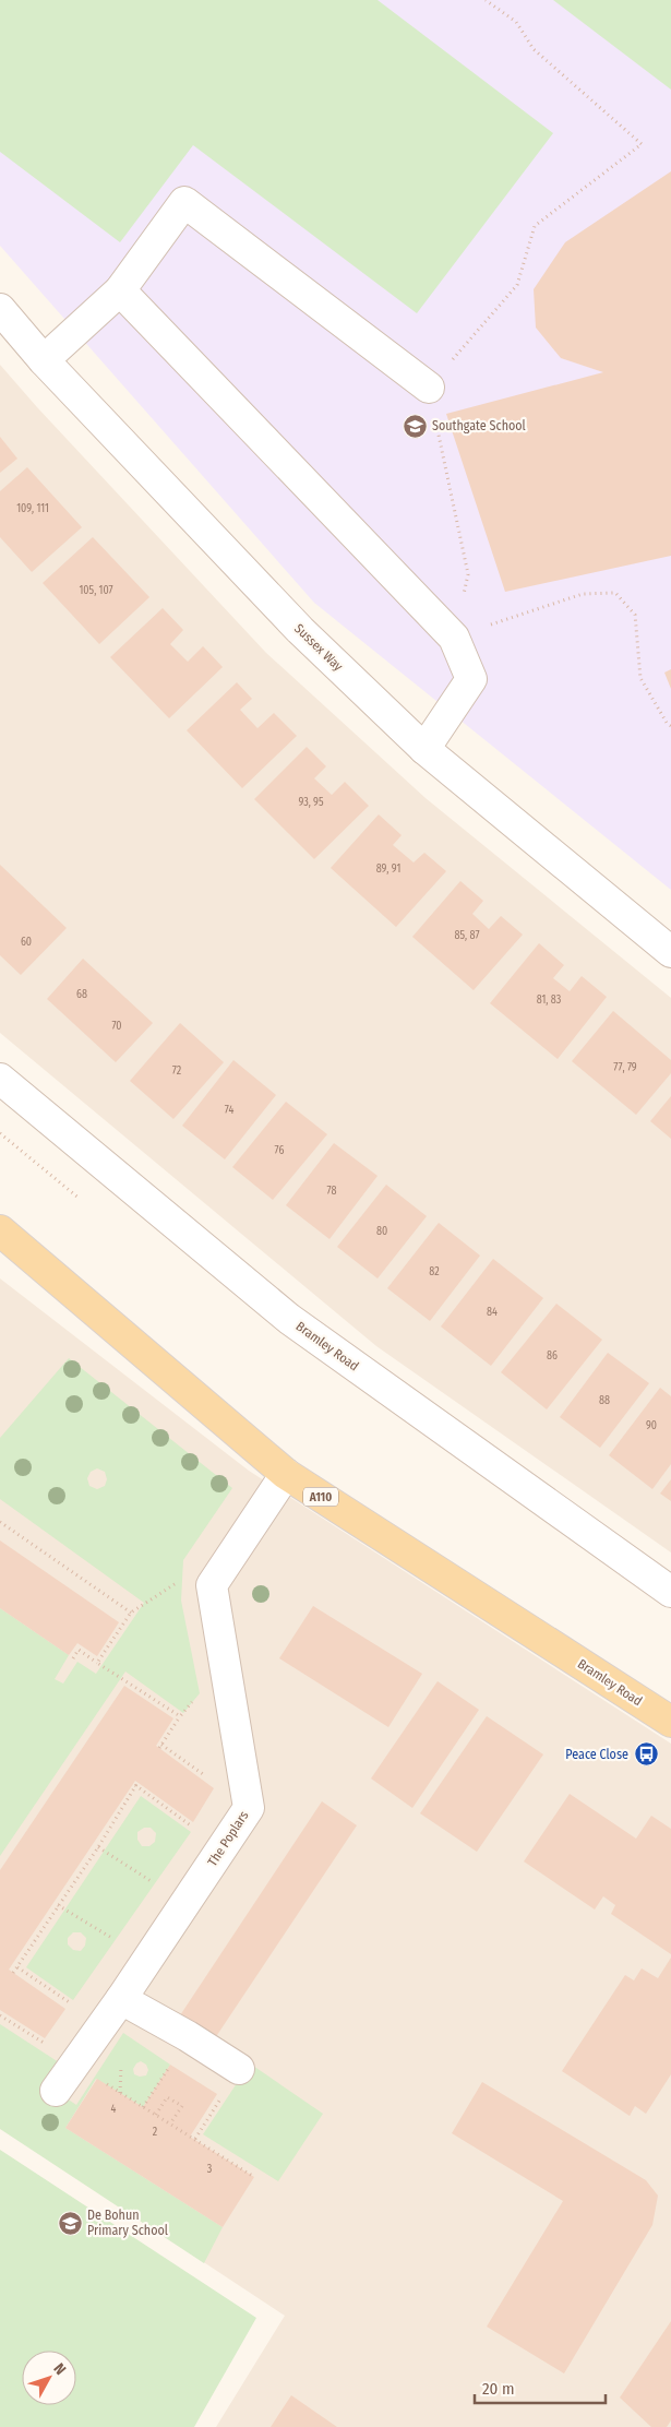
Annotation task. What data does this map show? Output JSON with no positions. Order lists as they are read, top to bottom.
{
  "streets": {
    "main road": ["Bramley Road", "A110"],
    "street": ["Sussex Way", "The Poplars"]
  },
  "crossings": [
    ["Bramley Road", "The Poplars"]
  ],
  "places": {
    "school or university": ["Southgate School", "De Bohun Primary School"],
    "bus stop": ["Peace Close"]
  },
  "house_numbers": [
    "109, 111",
    "105, 107",
    "93, 95",
    "89, 91",
    "85, 87",
    "60",
    "68",
    "81, 83",
    "70",
    "77, 79",
    "72",
    "74",
    "76",
    "78",
    "80",
    "82",
    "84",
    "86",
    "88",
    "90",
    "4",
    "2",
    "3"
  ],
  "scale_bar": "20 m",
  "north": "top right"
}
